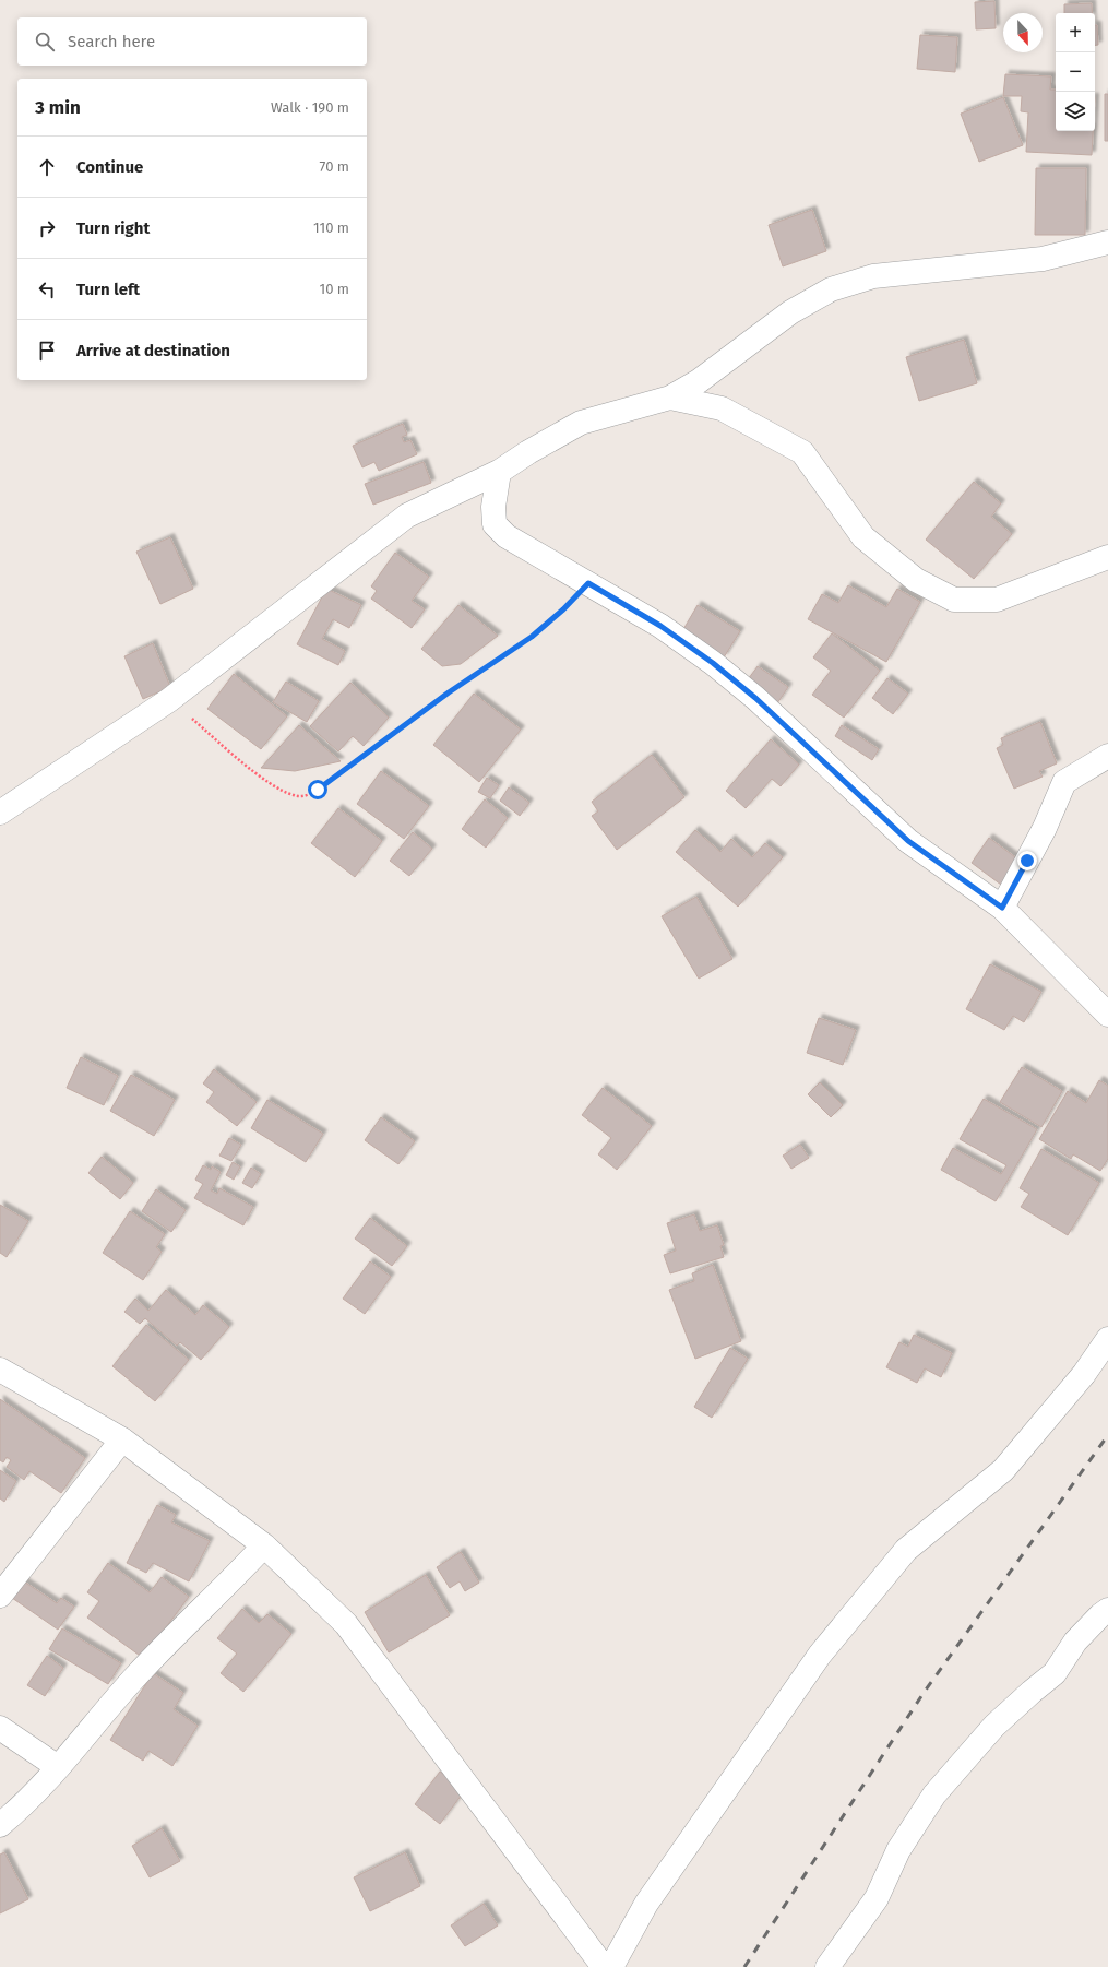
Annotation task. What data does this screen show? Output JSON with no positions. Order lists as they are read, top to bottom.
{
  "north": "bottom",
  "page": {
    "map_buttons": ["+", "−"],
    "search": "Search here",
    "heading": ["3 min", "Walk · 190 m"],
    "list": [
      ["Continue", "70 m"],
      ["Turn right", "110 m"],
      ["Turn left", "10 m"],
      "Arrive at destination"
    ]
  }
}
